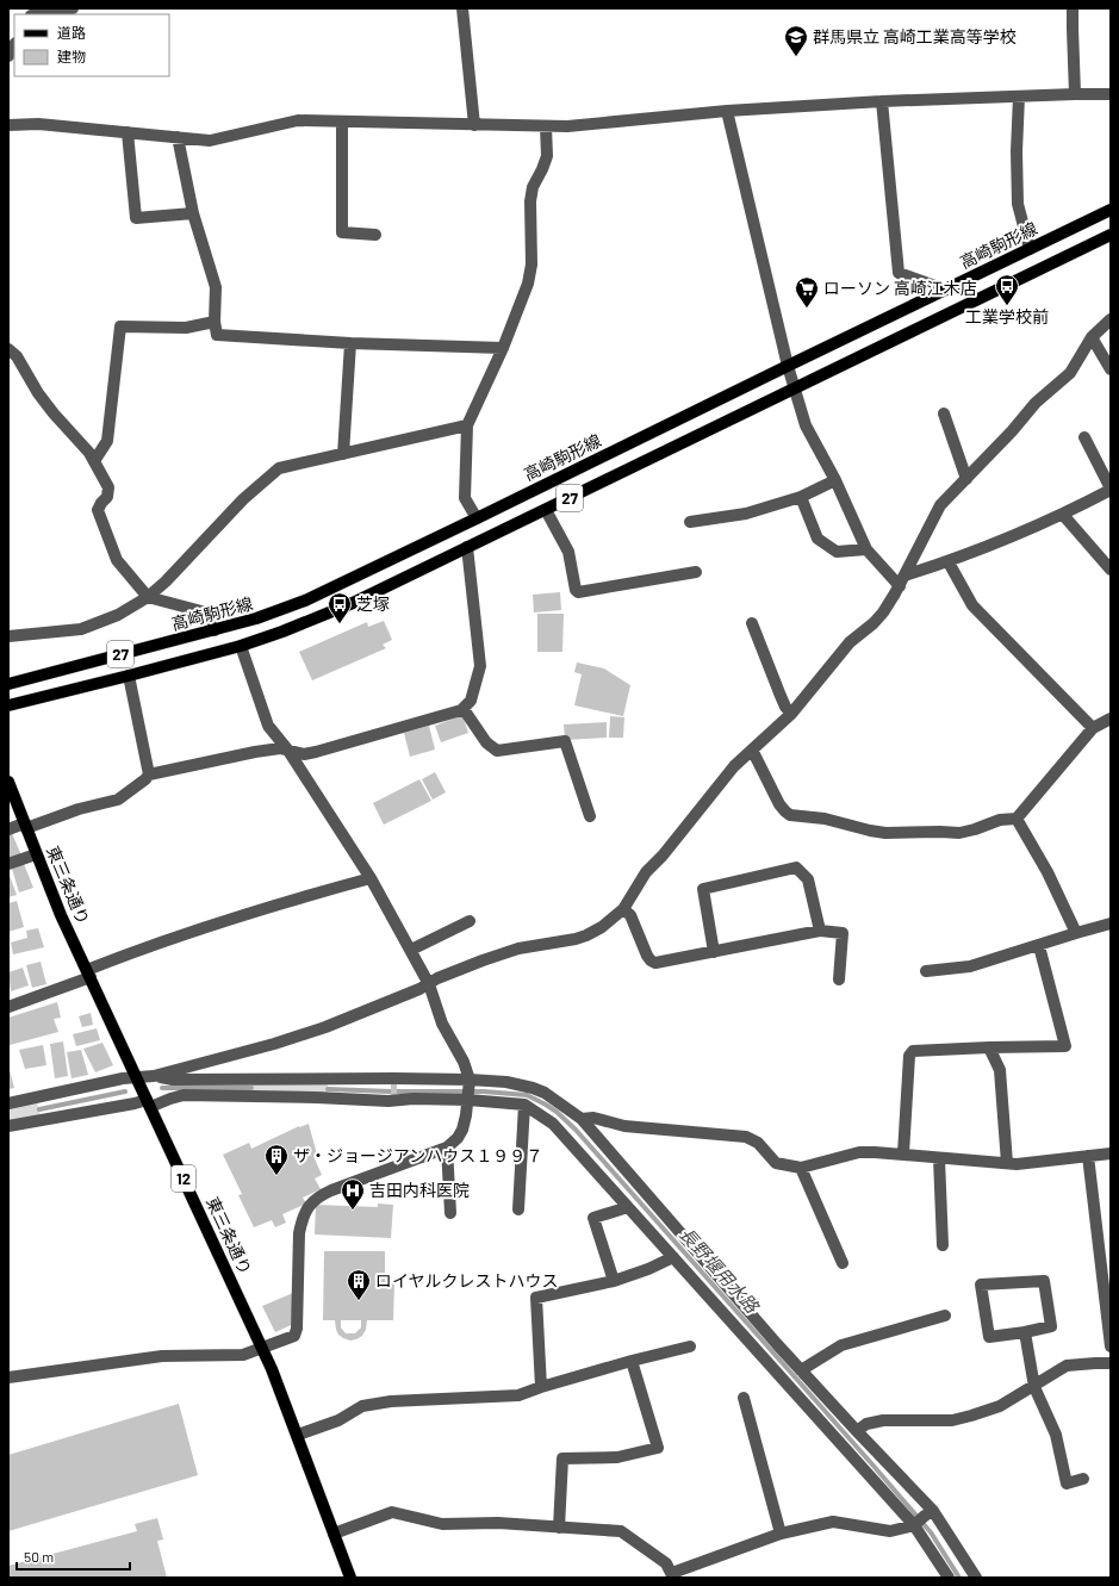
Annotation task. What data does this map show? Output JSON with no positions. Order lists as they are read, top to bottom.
{
  "streets": {
    "main road": [
      "高崎駒形線",
      "27",
      "東三条通り",
      "12"
    ]
  },
  "water": ["長野堰用水路"],
  "places": {
    "school or university": ["群馬県立 高崎工業高等学校"],
    "bus stop": ["工業学校前", "芝塚"],
    "supermarket": ["ローソン 高崎江木店"],
    "building": ["ザ・ジョージアンハウス１９９７", "ロイヤルクレストハウス"],
    "hospital": ["吉田内科医院"]
  },
  "legend": ["道路", "建物"],
  "scale_bar": "50 m"
}
